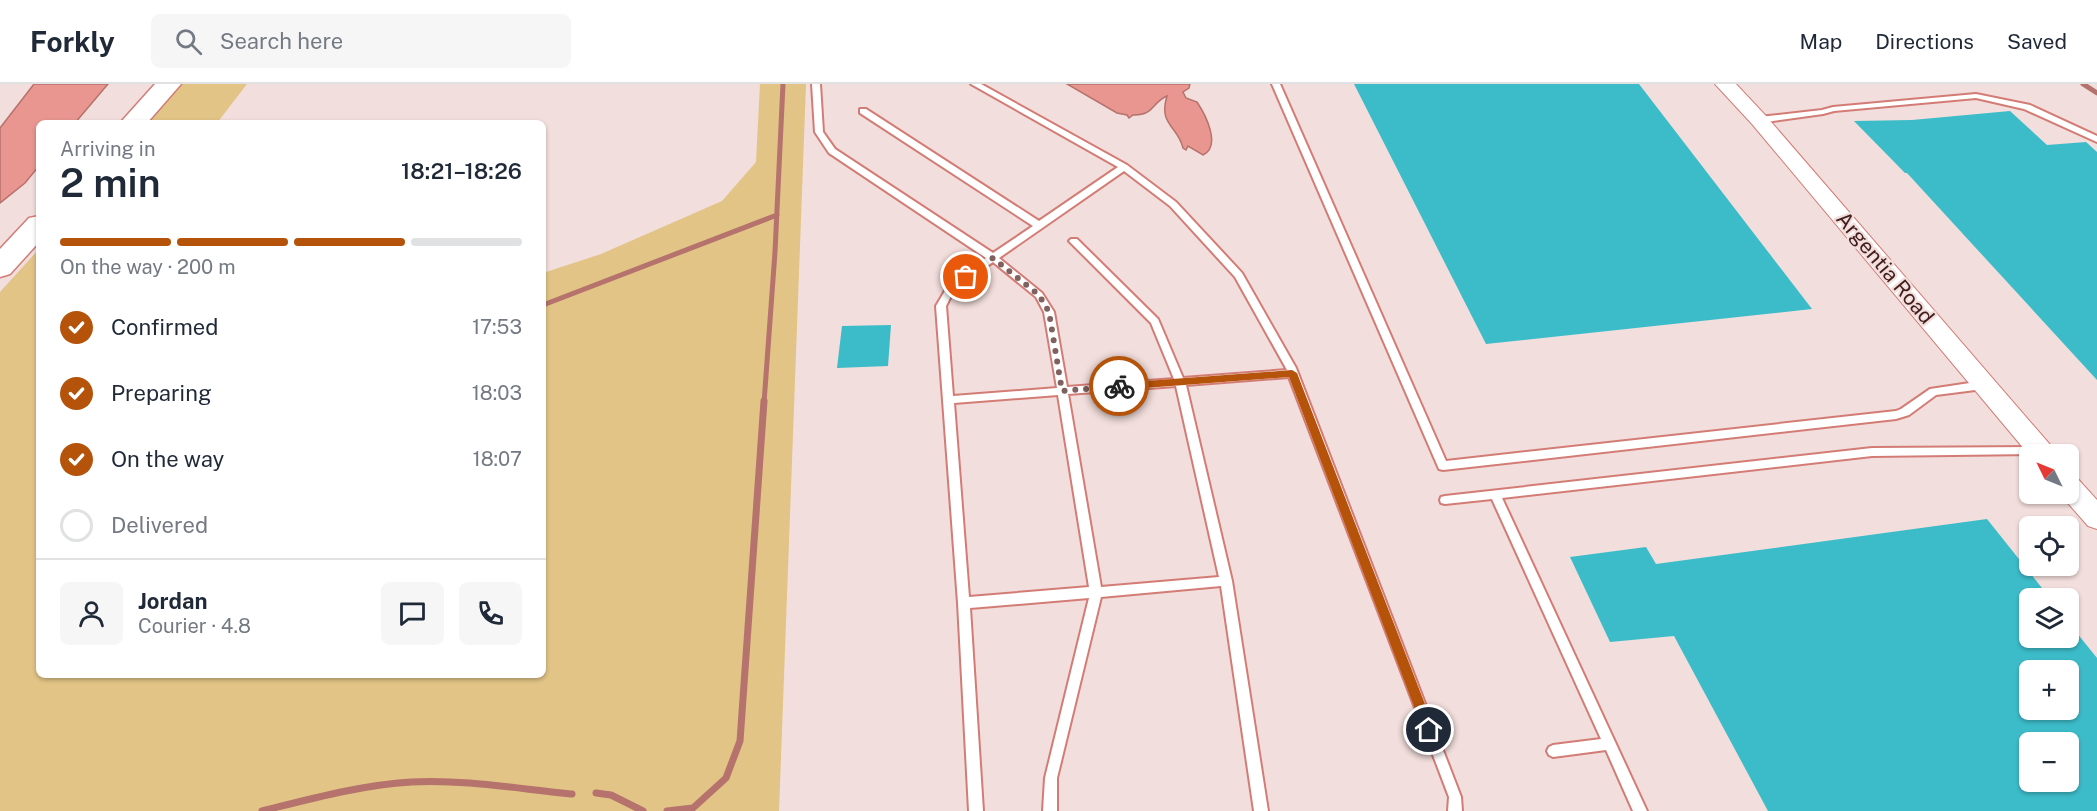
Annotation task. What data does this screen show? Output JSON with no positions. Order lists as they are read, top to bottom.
{
  "streets": {
    "street": ["Argentia Road"]
  },
  "north": "top left",
  "page": {
    "header": "Forkly",
    "search": "Search here",
    "nav": ["Map", "Directions", "Saved"],
    "heading": ["2 min", "Arriving in", "18:21–18:26"],
    "panel": ["Jordan", "Courier · 4.8"],
    "bar": "On the way · 200 m",
    "list": [
      ["Confirmed", "17:53"],
      ["Preparing", "18:03"],
      ["On the way", "18:07"],
      "Delivered"
    ],
    "map_buttons": ["+", "−"]
  }
}
